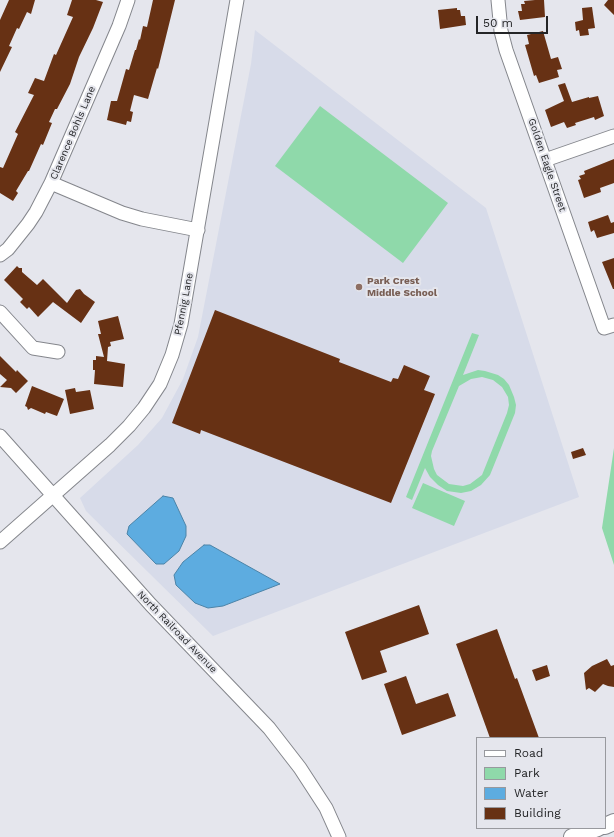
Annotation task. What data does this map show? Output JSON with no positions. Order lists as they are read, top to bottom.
{
  "streets": {
    "street": [
      "Clarence Bohls Lane",
      "Golden Eagle Street",
      "Pfennig Lane",
      "North Railroad Avenue"
    ]
  },
  "crossings": [
    ["Pfennig Lane", "North Railroad Avenue"]
  ],
  "places": ["Park Crest Middle School"],
  "legend": [
    "Road",
    "Park",
    "Water",
    "Building"
  ],
  "scale_bar": "50 m"
}
